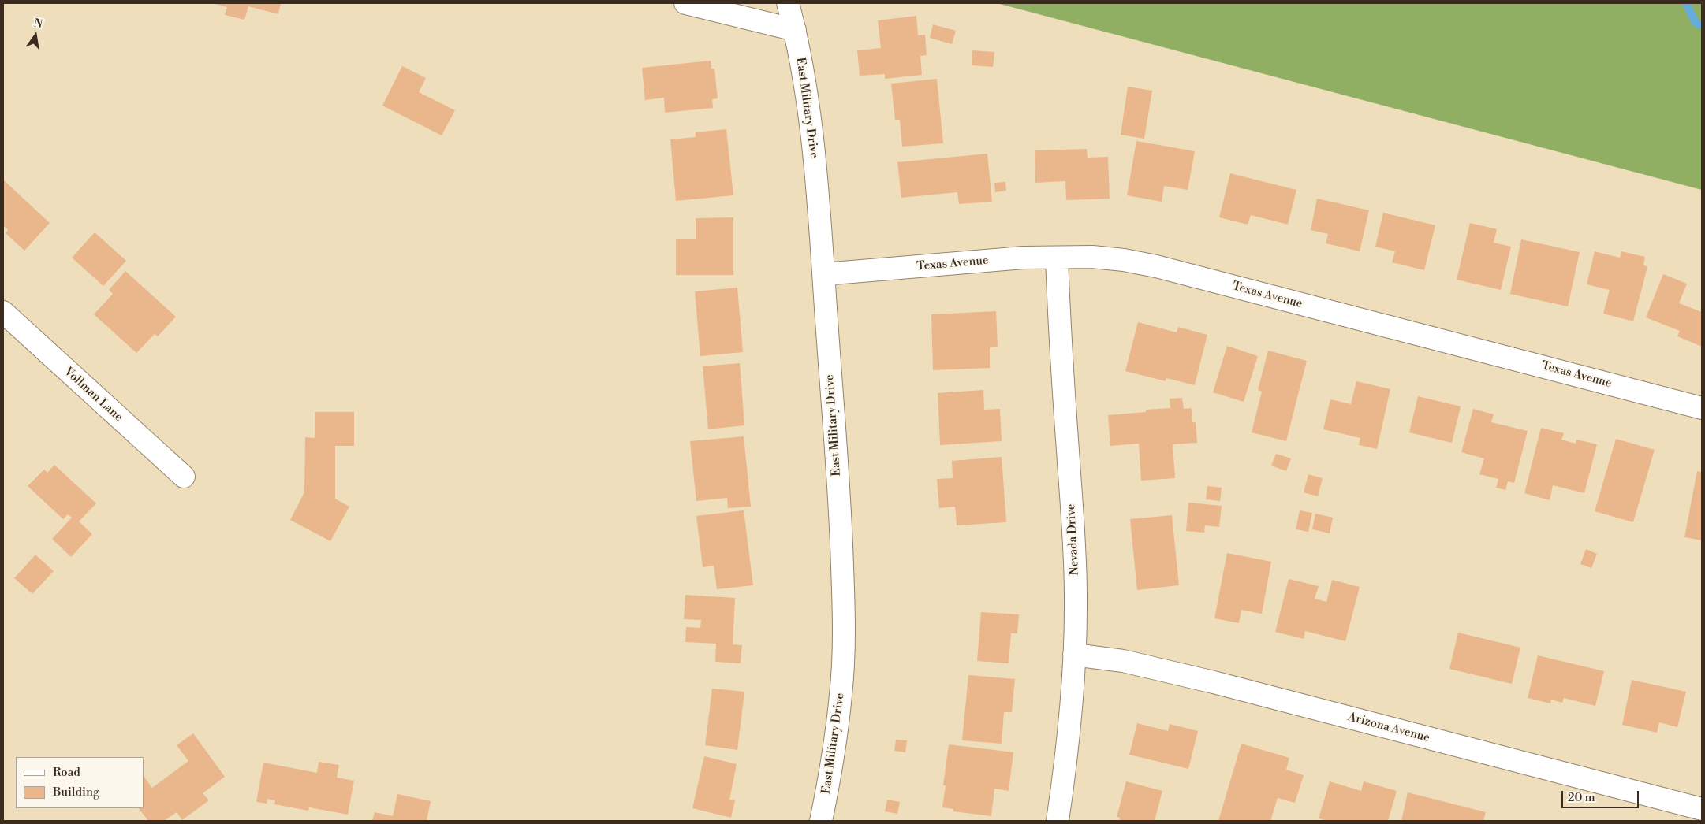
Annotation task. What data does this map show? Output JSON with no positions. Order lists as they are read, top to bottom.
{
  "streets": {
    "street": [
      "East Military Drive",
      "Texas Avenue",
      "Vollman Lane",
      "Nevada Drive",
      "Arizona Avenue"
    ]
  },
  "crossings": [
    ["East Military Drive", "Texas Avenue"],
    ["Texas Avenue", "Nevada Drive"],
    ["Nevada Drive", "Arizona Avenue"]
  ],
  "legend": ["Road", "Building"],
  "scale_bar": "20 m",
  "north": "top"
}
